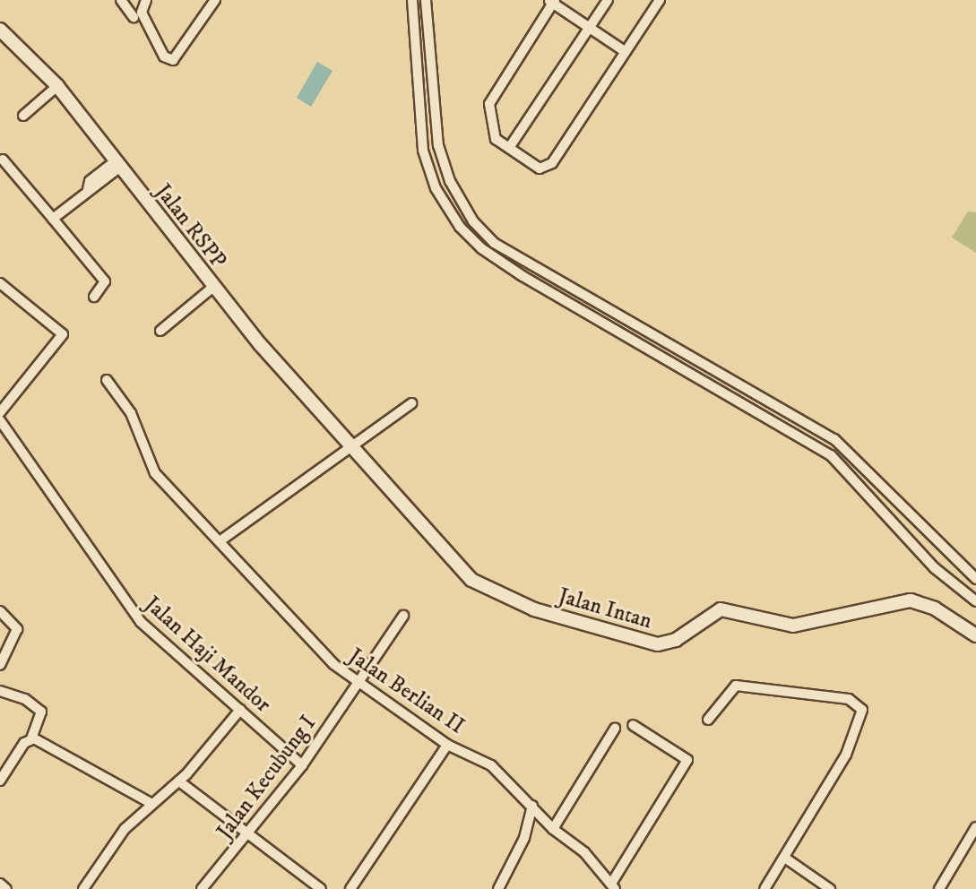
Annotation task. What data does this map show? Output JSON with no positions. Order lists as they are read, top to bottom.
{
  "streets": {
    "street": [
      "Jalan RSPP",
      "Jalan Intan",
      "Jalan Haji Mandor",
      "Jalan Berlian II",
      "Jalan Kecubung I"
    ]
  },
  "crossings": [
    ["Jalan RSPP", "Jalan Intan"],
    ["Jalan Haji Mandor", "Jalan Kecubung I"],
    ["Jalan Berlian II", "Jalan Kecubung I"]
  ]
}
